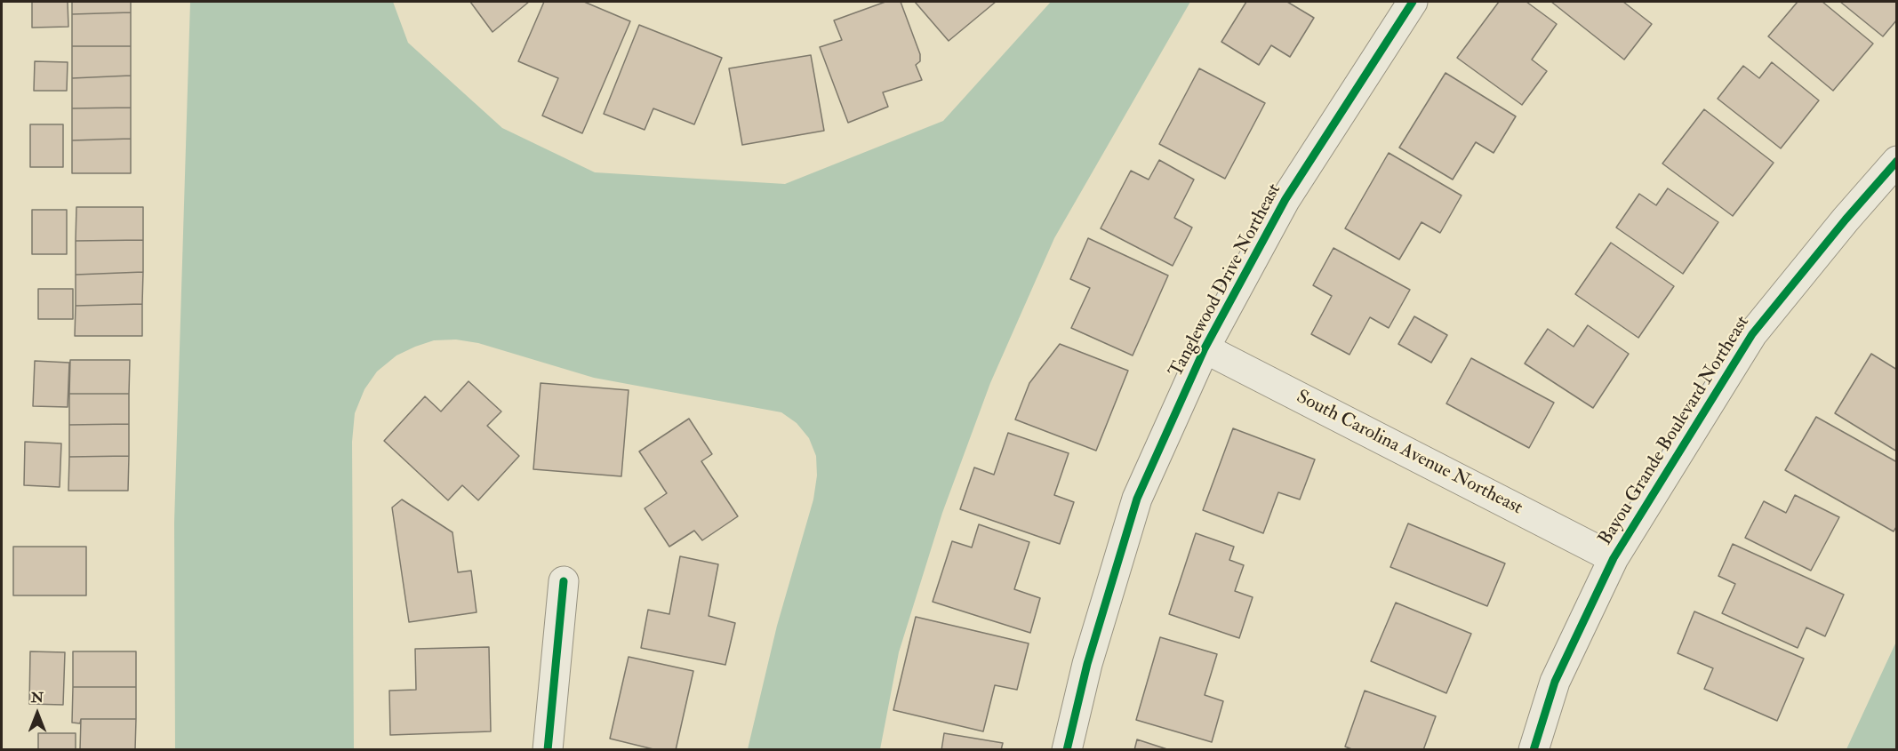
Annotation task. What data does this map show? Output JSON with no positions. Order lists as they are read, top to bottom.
{
  "streets": {
    "street": ["Tanglewood Drive Northeast", "Bayou Grande Boulevard Northeast", "South Carolina Avenue Northeast"]
  },
  "crossings": [
    ["Tanglewood Drive Northeast", "South Carolina Avenue Northeast"],
    ["Bayou Grande Boulevard Northeast", "South Carolina Avenue Northeast"]
  ],
  "north": "top"
}
